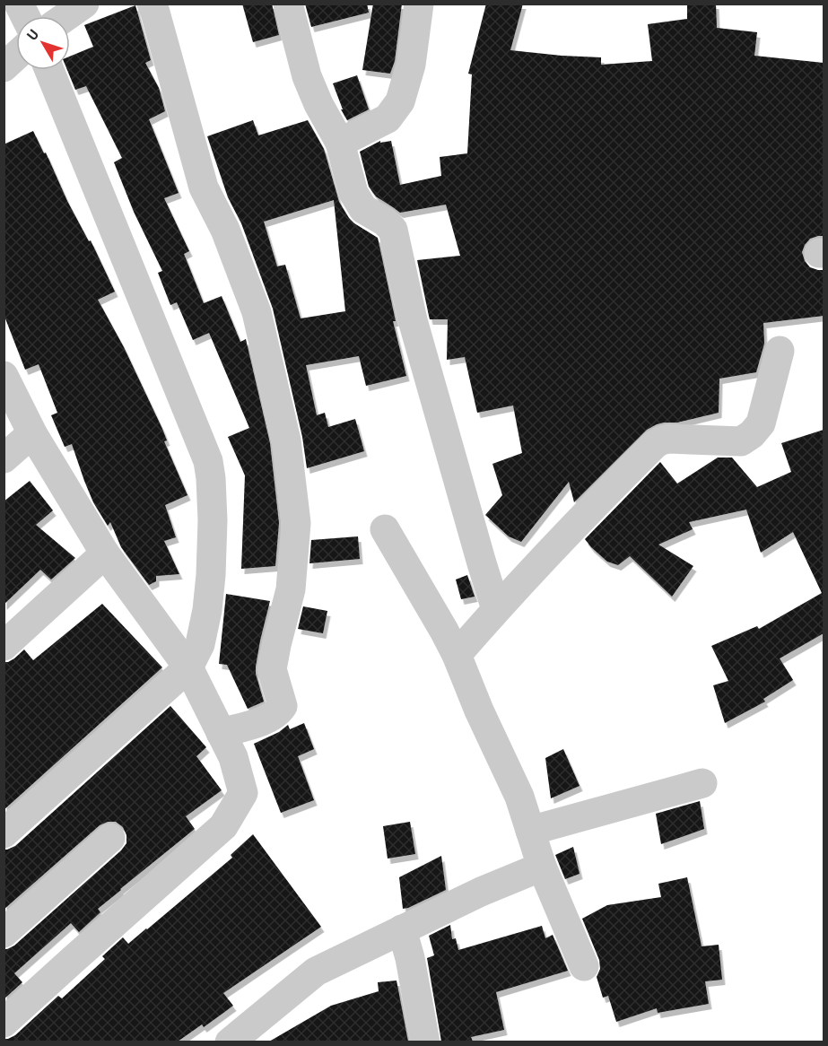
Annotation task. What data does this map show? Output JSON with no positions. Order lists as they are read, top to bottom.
{
  "north": "top left"
}
